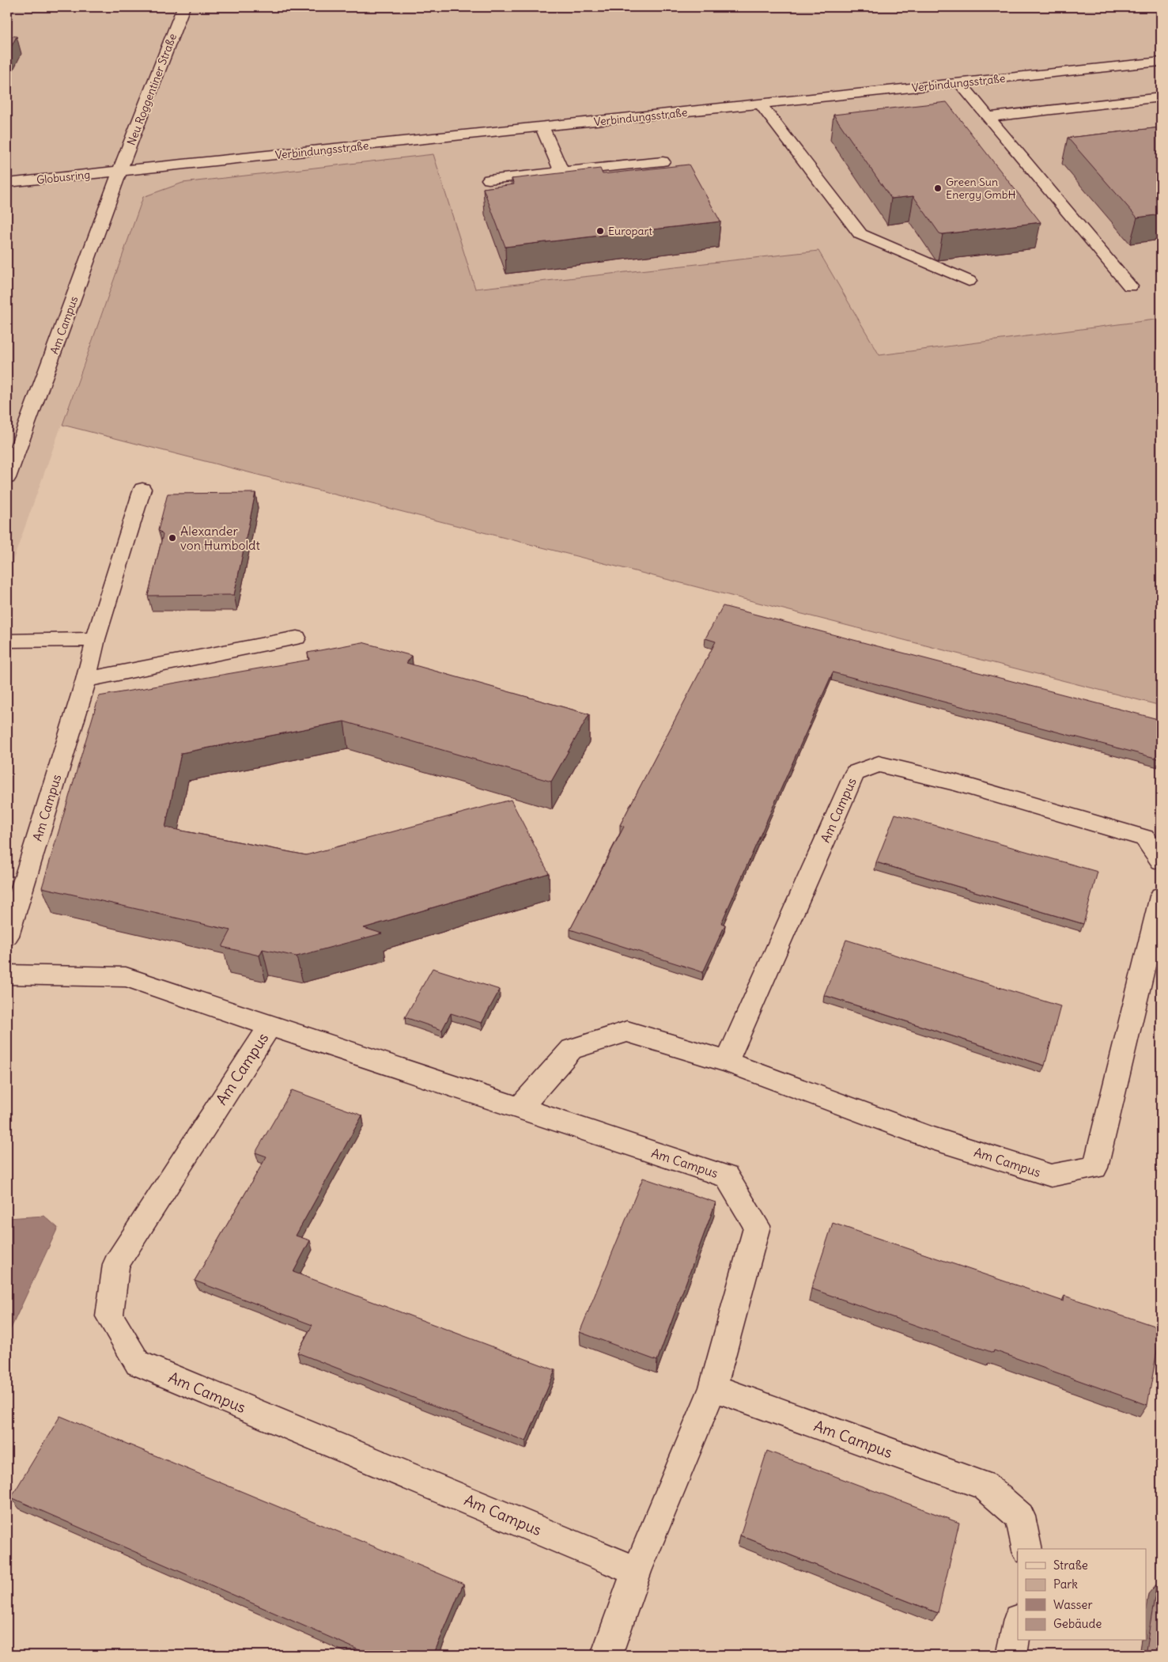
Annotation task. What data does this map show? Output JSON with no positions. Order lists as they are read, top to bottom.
{
  "streets": {
    "street": [
      "Verbindungsstraße",
      "Neu Roggentiner Straße",
      "Globusring",
      "Am Campus"
    ]
  },
  "crossings": [
    ["Verbindungsstraße", "Neu Roggentiner Straße"],
    ["Verbindungsstraße", "Globusring"],
    ["Verbindungsstraße", "Am Campus"],
    ["Neu Roggentiner Straße", "Globusring"],
    ["Neu Roggentiner Straße", "Am Campus"],
    ["Globusring", "Am Campus"]
  ],
  "places": ["Green Sun Energy GmbH", "Europart", "Alexander von Humboldt"],
  "legend": [
    "Straße",
    "Park",
    "Wasser",
    "Gebäude"
  ]
}
